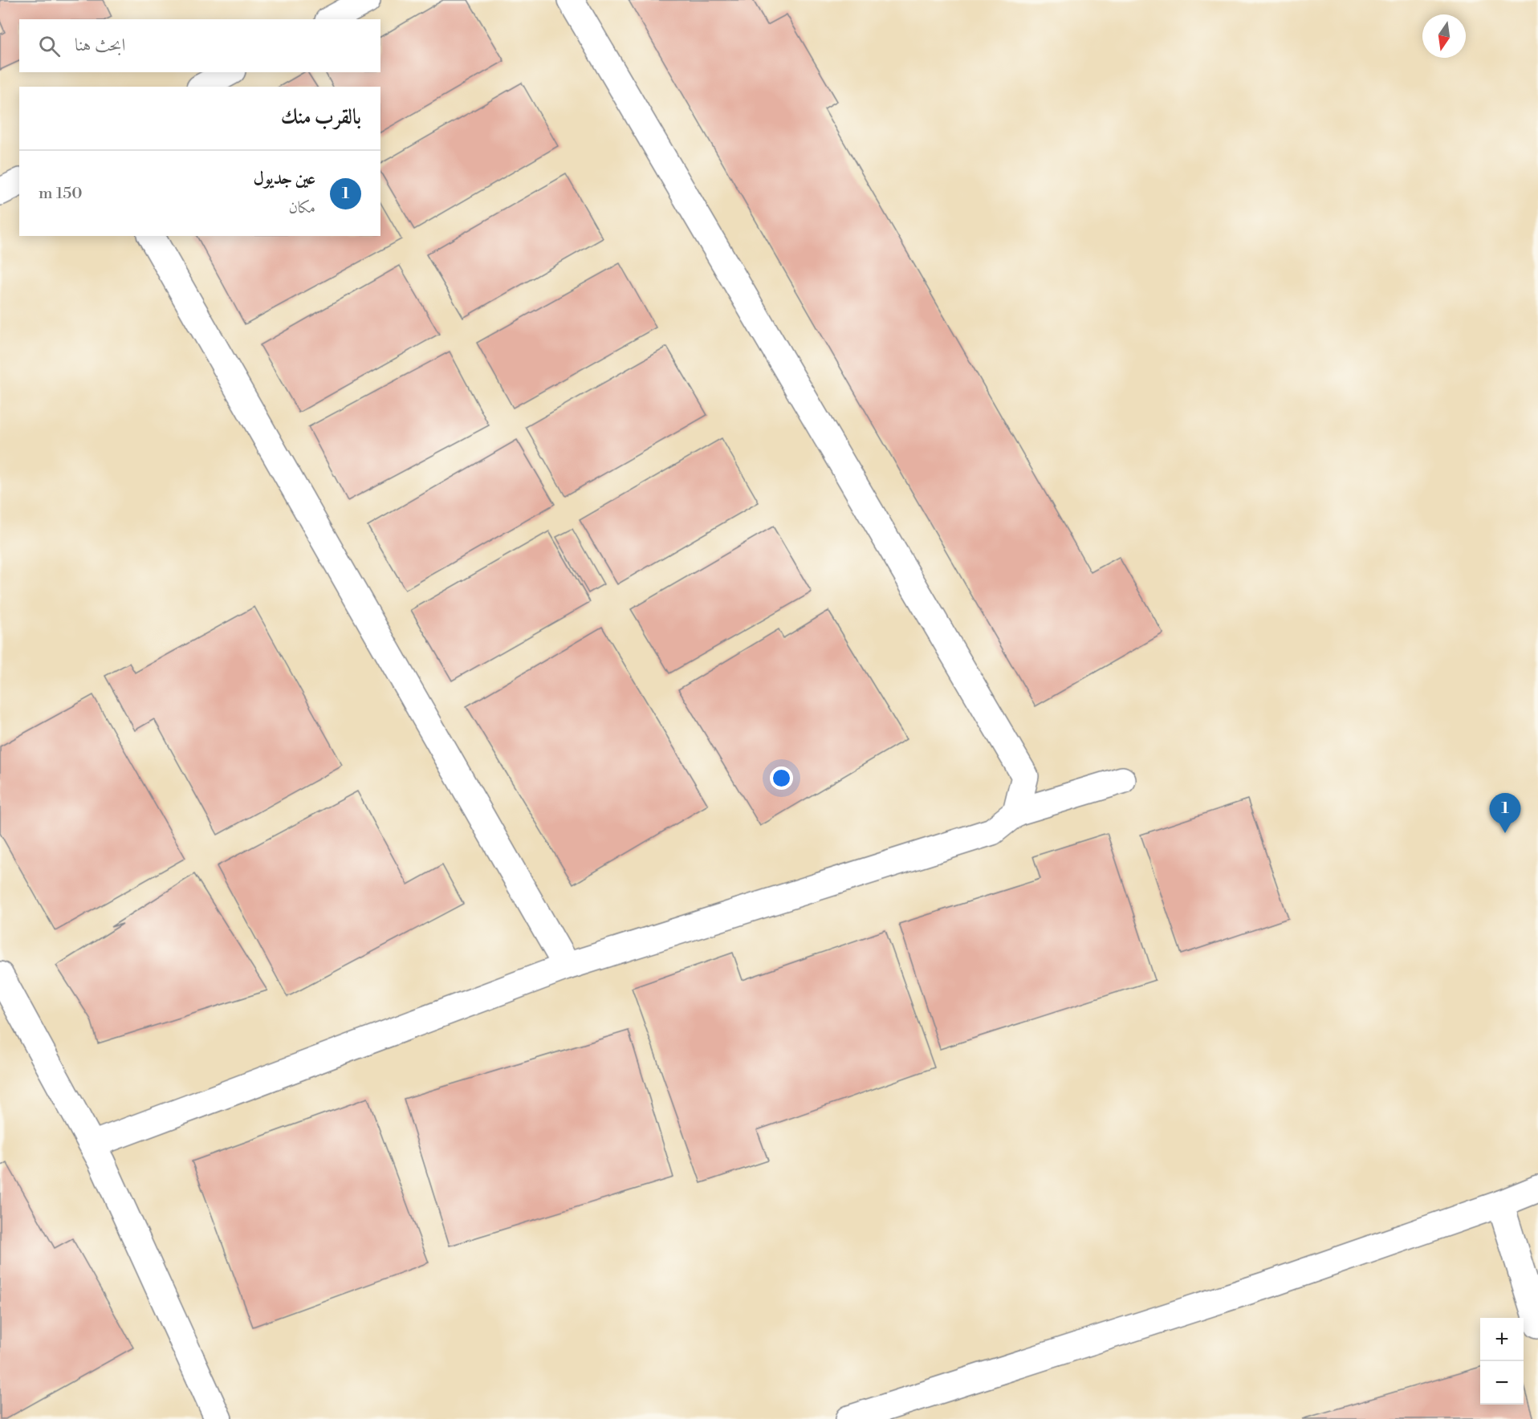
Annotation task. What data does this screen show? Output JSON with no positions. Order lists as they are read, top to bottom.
{
  "north": "bottom",
  "page": {
    "search": "ابحث هنا",
    "heading": "بالقرب منك",
    "list": [
      {
        "mark": "1",
        "name": "عين جديول",
        "note": "مكان",
        "value": "150 m"
      }
    ],
    "pins": "1",
    "map_buttons": ["+", "−"]
  }
}
